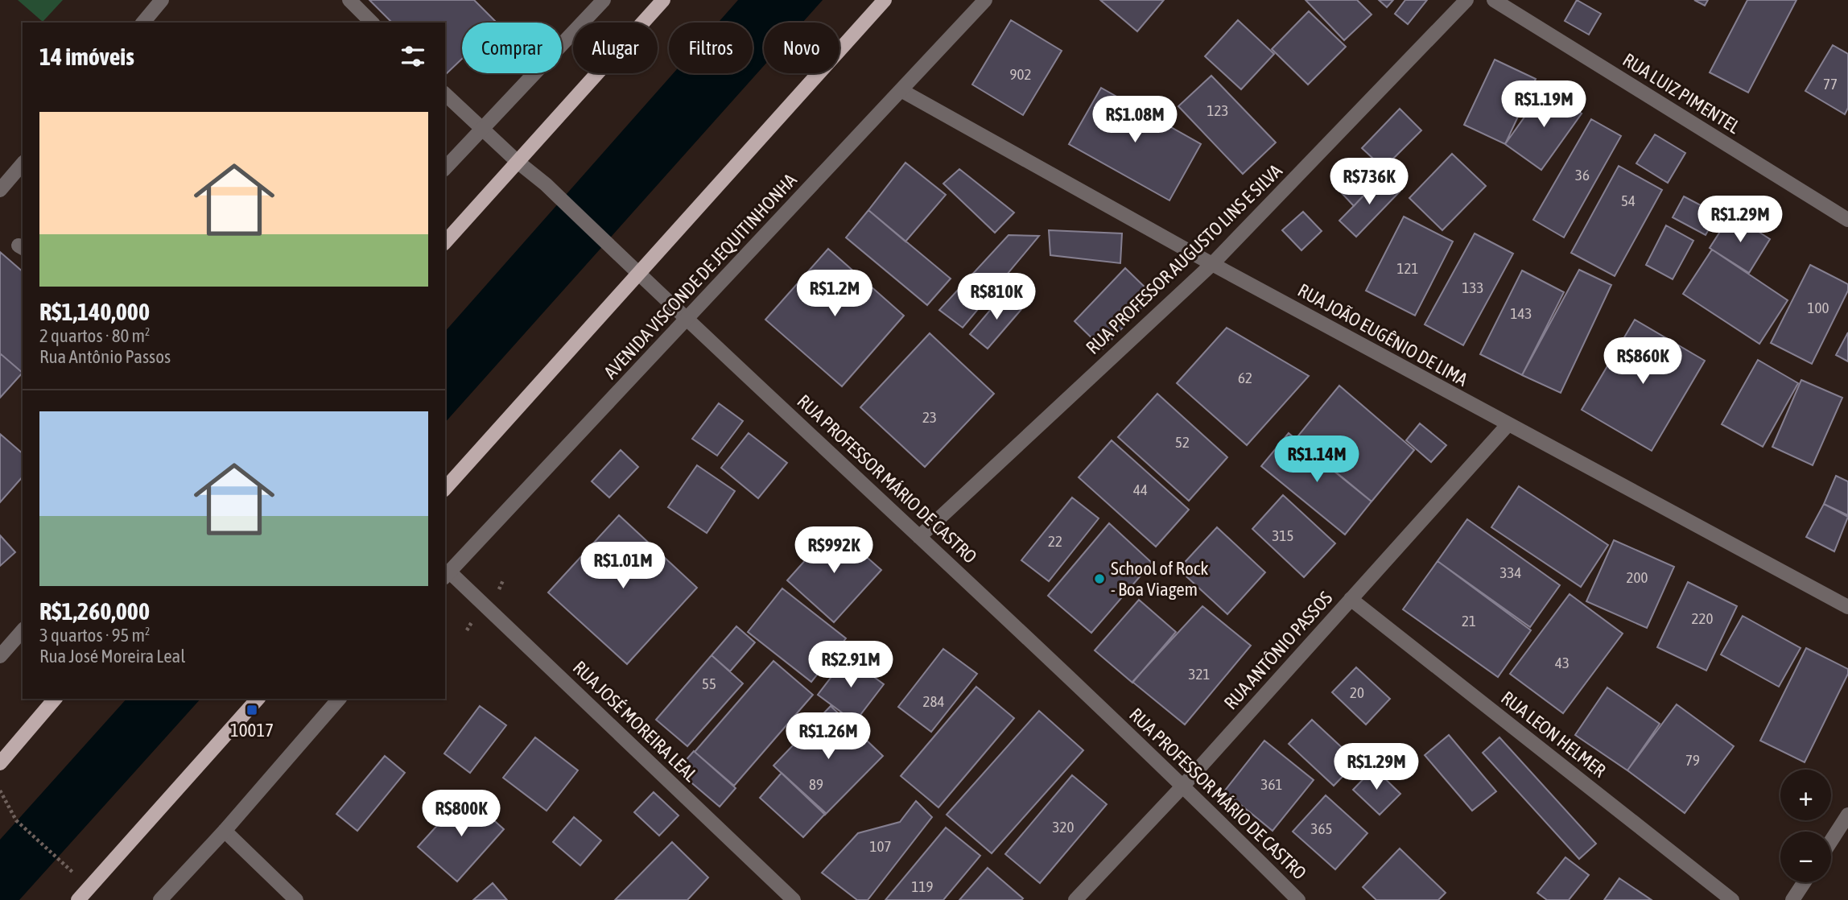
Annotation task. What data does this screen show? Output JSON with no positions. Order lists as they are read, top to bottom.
{
  "streets": {
    "street": [
      "RUA LUIZ PIMENTEL",
      "RUA PROFESSOR AUGUSTO LINS E SILVA",
      "AVENIDA VISCONDE DE JEQUITINHONHA",
      "RUA JOÃO EUGÊNIO DE LIMA",
      "RUA PROFESSOR MÁRIO DE CASTRO",
      "RUA ANTÔNIO PASSOS",
      "RUA JOSÉ MOREIRA LEAL",
      "RUA LEON HELMER"
    ]
  },
  "crossings": [
    ["RUA PROFESSOR AUGUSTO LINS E SILVA", "RUA JOÃO EUGÊNIO DE LIMA"],
    ["RUA PROFESSOR AUGUSTO LINS E SILVA", "RUA PROFESSOR MÁRIO DE CASTRO"],
    ["AVENIDA VISCONDE DE JEQUITINHONHA", "RUA JOÃO EUGÊNIO DE LIMA"],
    ["AVENIDA VISCONDE DE JEQUITINHONHA", "RUA PROFESSOR MÁRIO DE CASTRO"],
    ["AVENIDA VISCONDE DE JEQUITINHONHA", "RUA JOSÉ MOREIRA LEAL"],
    ["RUA JOÃO EUGÊNIO DE LIMA", "RUA ANTÔNIO PASSOS"],
    ["RUA PROFESSOR MÁRIO DE CASTRO", "RUA ANTÔNIO PASSOS"],
    ["RUA ANTÔNIO PASSOS", "RUA LEON HELMER"]
  ],
  "places": {
    "other": ["School of Rock - Boa Viagem"],
    "transit": ["10017"]
  },
  "house_numbers": [
    "902",
    "77",
    "123",
    "36",
    "54",
    "121",
    "133",
    "100",
    "143",
    "62",
    "23",
    "52",
    "44",
    "315",
    "22",
    "334",
    "200",
    "220",
    "21",
    "43",
    "321",
    "55",
    "20",
    "284",
    "79",
    "89",
    "361",
    "320",
    "365",
    "107",
    "119"
  ],
  "page": {
    "chip": [
      "Comprar",
      "Alugar",
      "Filtros",
      "Novo"
    ],
    "heading": "14 imóveis",
    "price": [
      "R$1.19M",
      "R$1.08M",
      "R$736K",
      "R$1.29M",
      "R$1.2M",
      "R$810K",
      "R$860K",
      "R$1.14M",
      "R$992K",
      "R$1.01M",
      "R$2.91M",
      "R$1.26M",
      "R$1.29M",
      "R$800K"
    ],
    "list": [
      {
        "name": "R$1,140,000",
        "note": "2 quartos · 80 m² · Rua Antônio Passos"
      },
      {
        "name": "R$1,260,000",
        "note": "3 quartos · 95 m² · Rua José Moreira Leal"
      }
    ],
    "map_buttons": ["+", "−"]
  }
}
